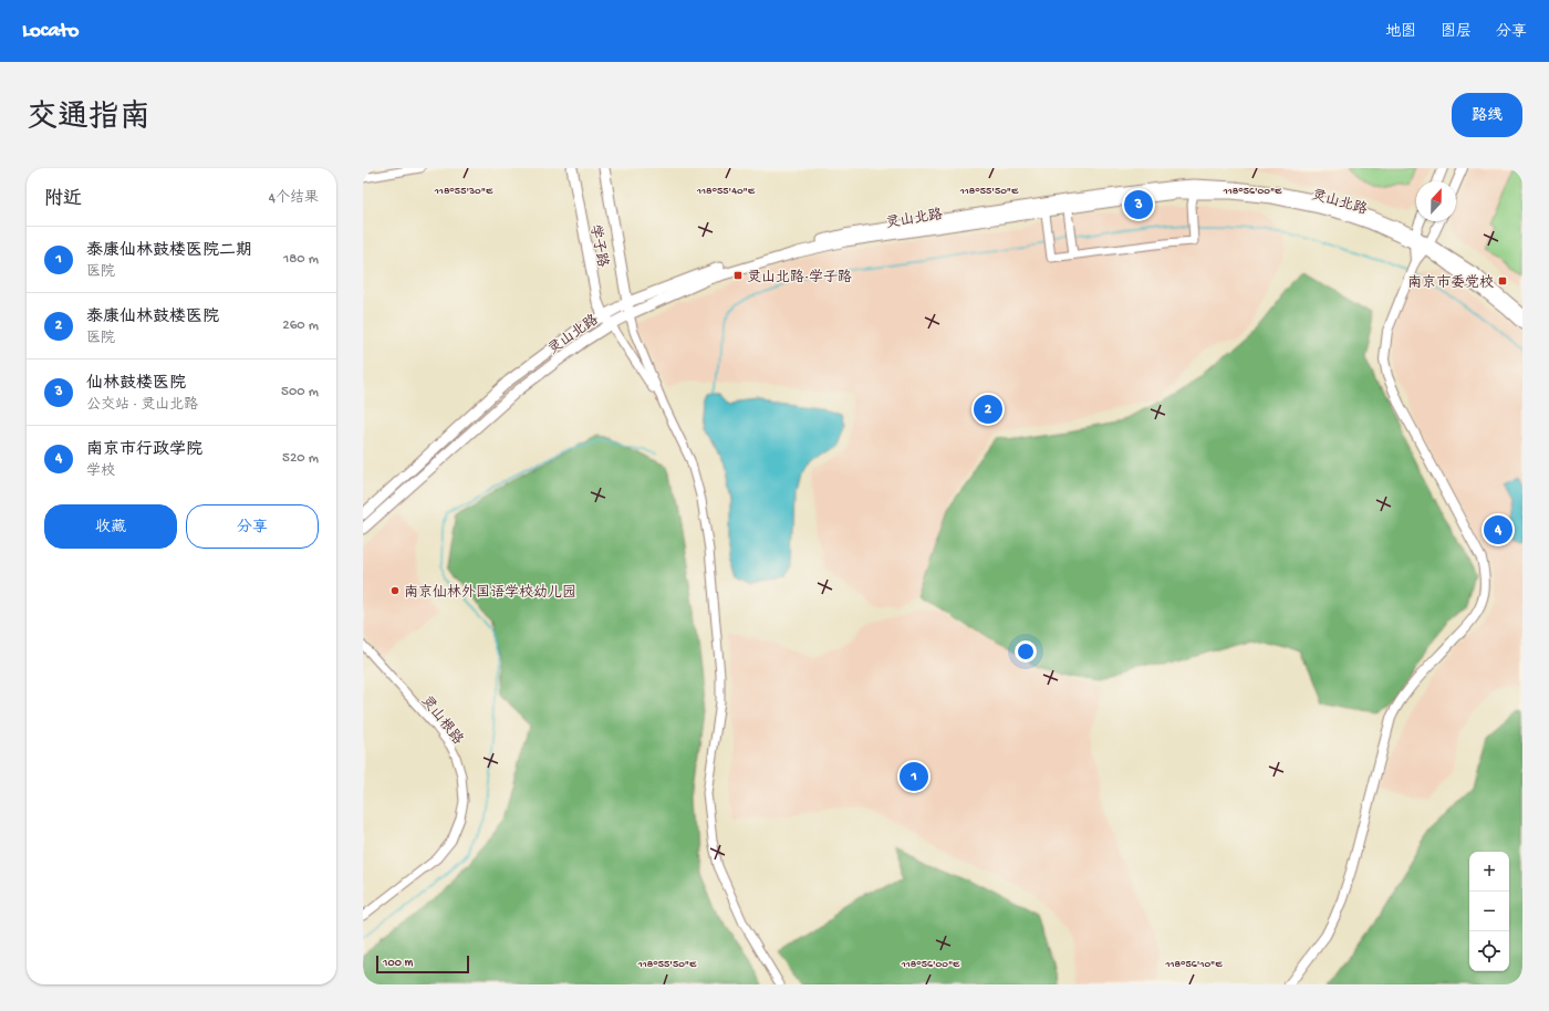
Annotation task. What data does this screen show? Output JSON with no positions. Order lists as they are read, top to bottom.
{
  "streets": {
    "main road": ["灵山北路", "学子路"],
    "street": ["灵山根路"]
  },
  "crossings": [
    ["灵山北路", "学子路"]
  ],
  "places": {
    "transit": ["灵山北路·学子路", "南京市委党校"],
    "other": ["南京仙林外国语学校幼儿园"]
  },
  "scale_bar": "100 m",
  "north": "top",
  "page": {
    "header": "Locato",
    "nav": ["地图", "图层", "分享"],
    "title": "交通指南",
    "buttons": [
      "路线",
      ["收藏", "分享"]
    ],
    "heading": ["附近", "4个结果"],
    "pins": [
      "3",
      "2",
      "4",
      "1"
    ],
    "list": [
      {
        "mark": "1",
        "name": "泰康仙林鼓楼医院二期",
        "note": "医院",
        "value": "180 m"
      },
      {
        "mark": "2",
        "name": "泰康仙林鼓楼医院",
        "note": "医院",
        "value": "260 m"
      },
      {
        "mark": "3",
        "name": "仙林鼓楼医院",
        "note": "公交站 · 灵山北路",
        "value": "500 m"
      },
      {
        "mark": "4",
        "name": "南京市行政学院",
        "note": "学校",
        "value": "520 m"
      }
    ],
    "map_buttons": ["+", "−"],
    "scale": "100 m"
  },
  "coordinates": [
    "118°55'30\"E",
    "118°55'40\"E",
    "118°55'50\"E",
    "118°56'00\"E",
    "118°56'10\"E"
  ]
}
